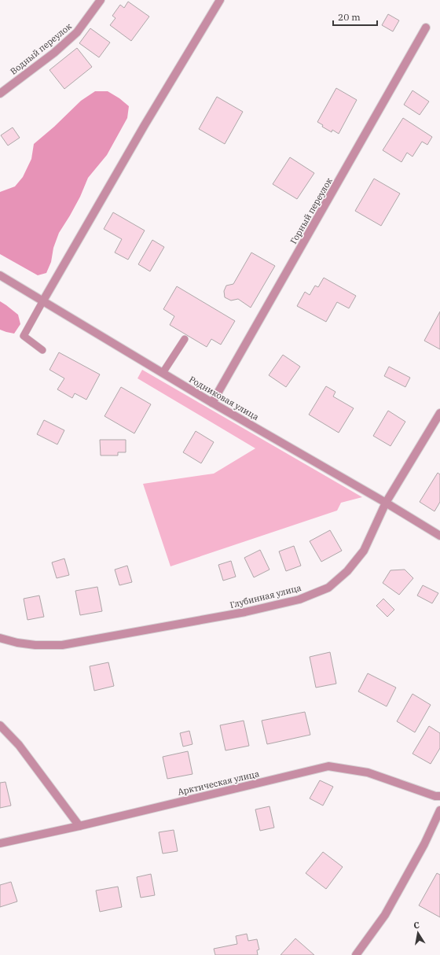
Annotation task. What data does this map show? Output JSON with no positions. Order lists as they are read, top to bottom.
{
  "streets": {
    "street": [
      "Водный переулок",
      "Горный переулок",
      "Родниковая улица",
      "Глубинная улица",
      "Арктическая улица"
    ]
  },
  "crossings": [
    ["Горный переулок", "Родниковая улица"],
    ["Родниковая улица", "Глубинная улица"]
  ],
  "scale_bar": "20 m",
  "north": "top"
}
